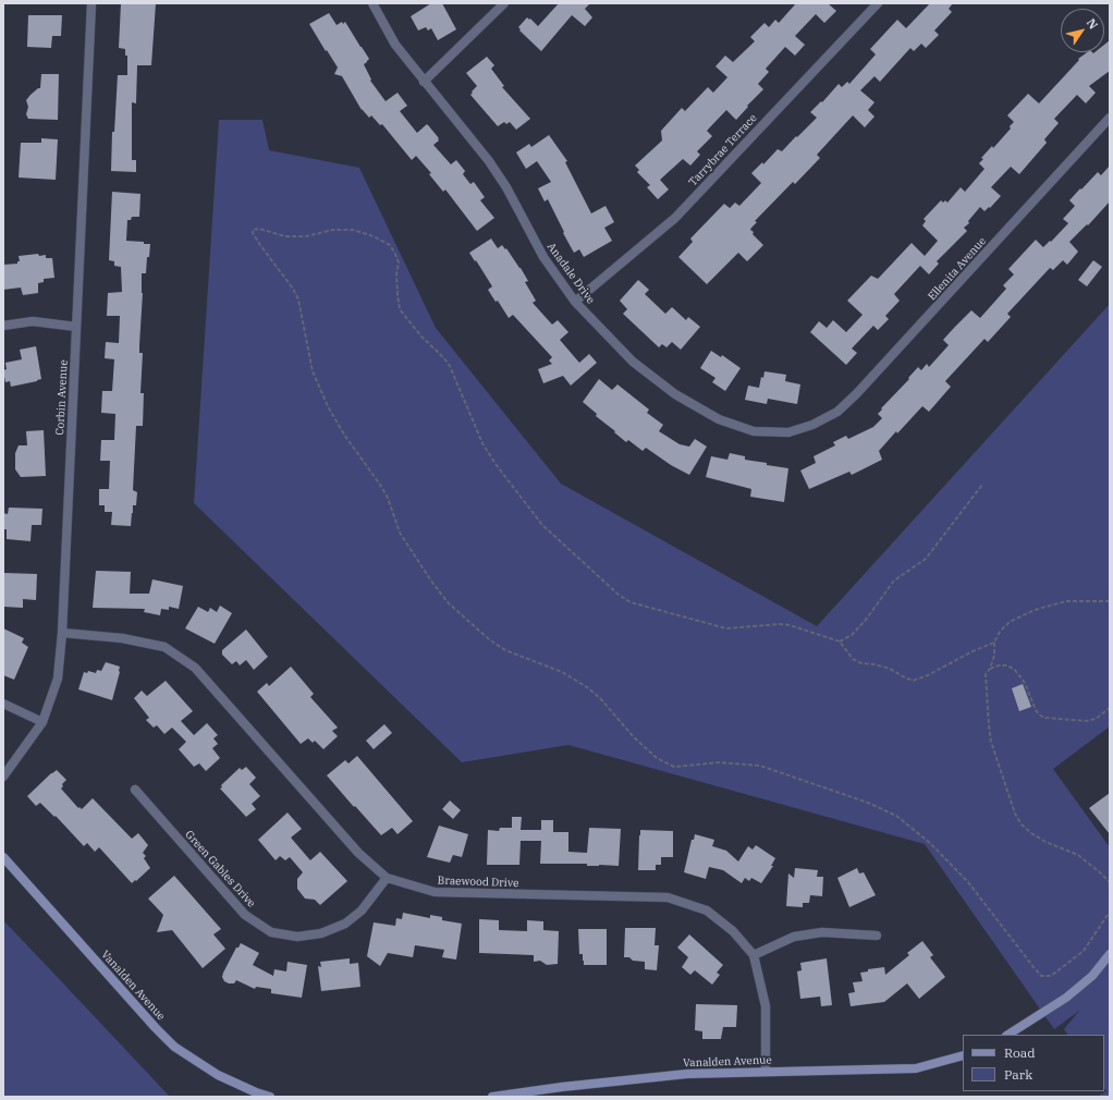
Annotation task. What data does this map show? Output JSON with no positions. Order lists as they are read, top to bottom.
{
  "streets": {
    "main road": ["Vanalden Avenue"],
    "street": [
      "Tarrybrae Terrace",
      "Ellenita Avenue",
      "Anadale Drive",
      "Corbin Avenue",
      "Green Gables Drive",
      "Braewood Drive"
    ]
  },
  "crossings": [
    ["Tarrybrae Terrace", "Anadale Drive"],
    ["Ellenita Avenue", "Anadale Drive"],
    ["Corbin Avenue", "Braewood Drive"],
    ["Green Gables Drive", "Braewood Drive"],
    ["Braewood Drive", "Vanalden Avenue"]
  ],
  "legend": ["Road", "Park"],
  "north": "top right"
}
